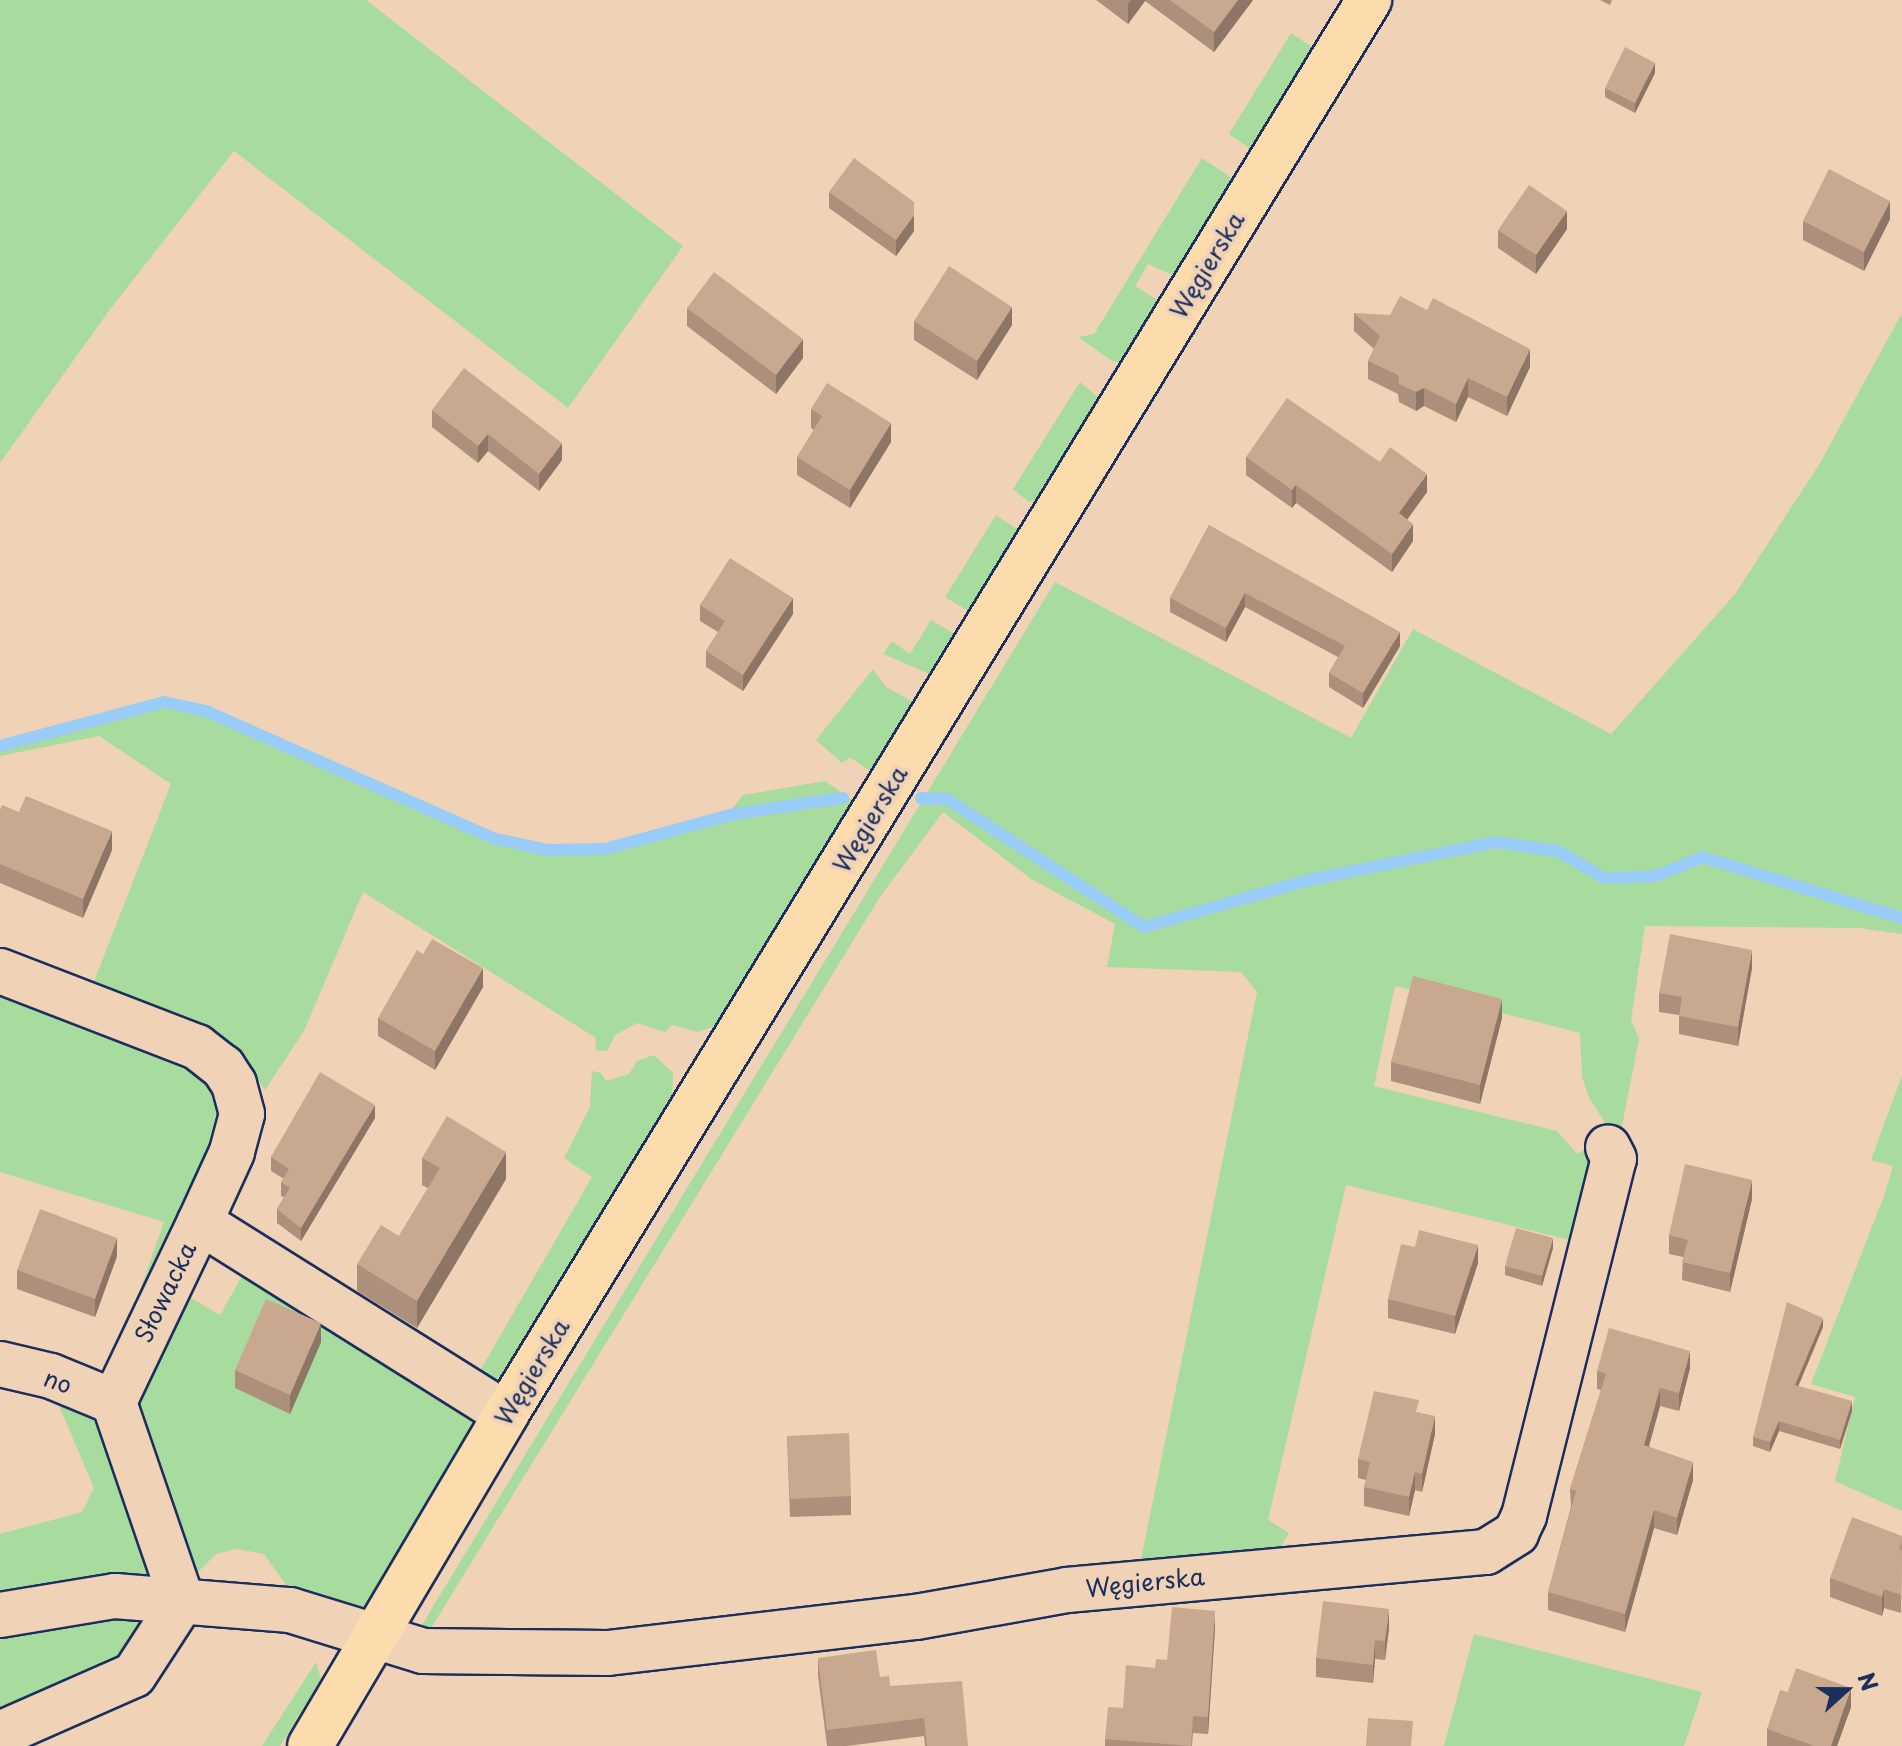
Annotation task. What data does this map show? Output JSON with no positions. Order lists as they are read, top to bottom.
{
  "streets": {
    "main road": ["Węgierska"],
    "street": ["Słowacka", "no"]
  },
  "crossings": [
    ["Węgierska", "Słowacka"],
    ["Słowacka", "no"]
  ],
  "north": "right"
}
